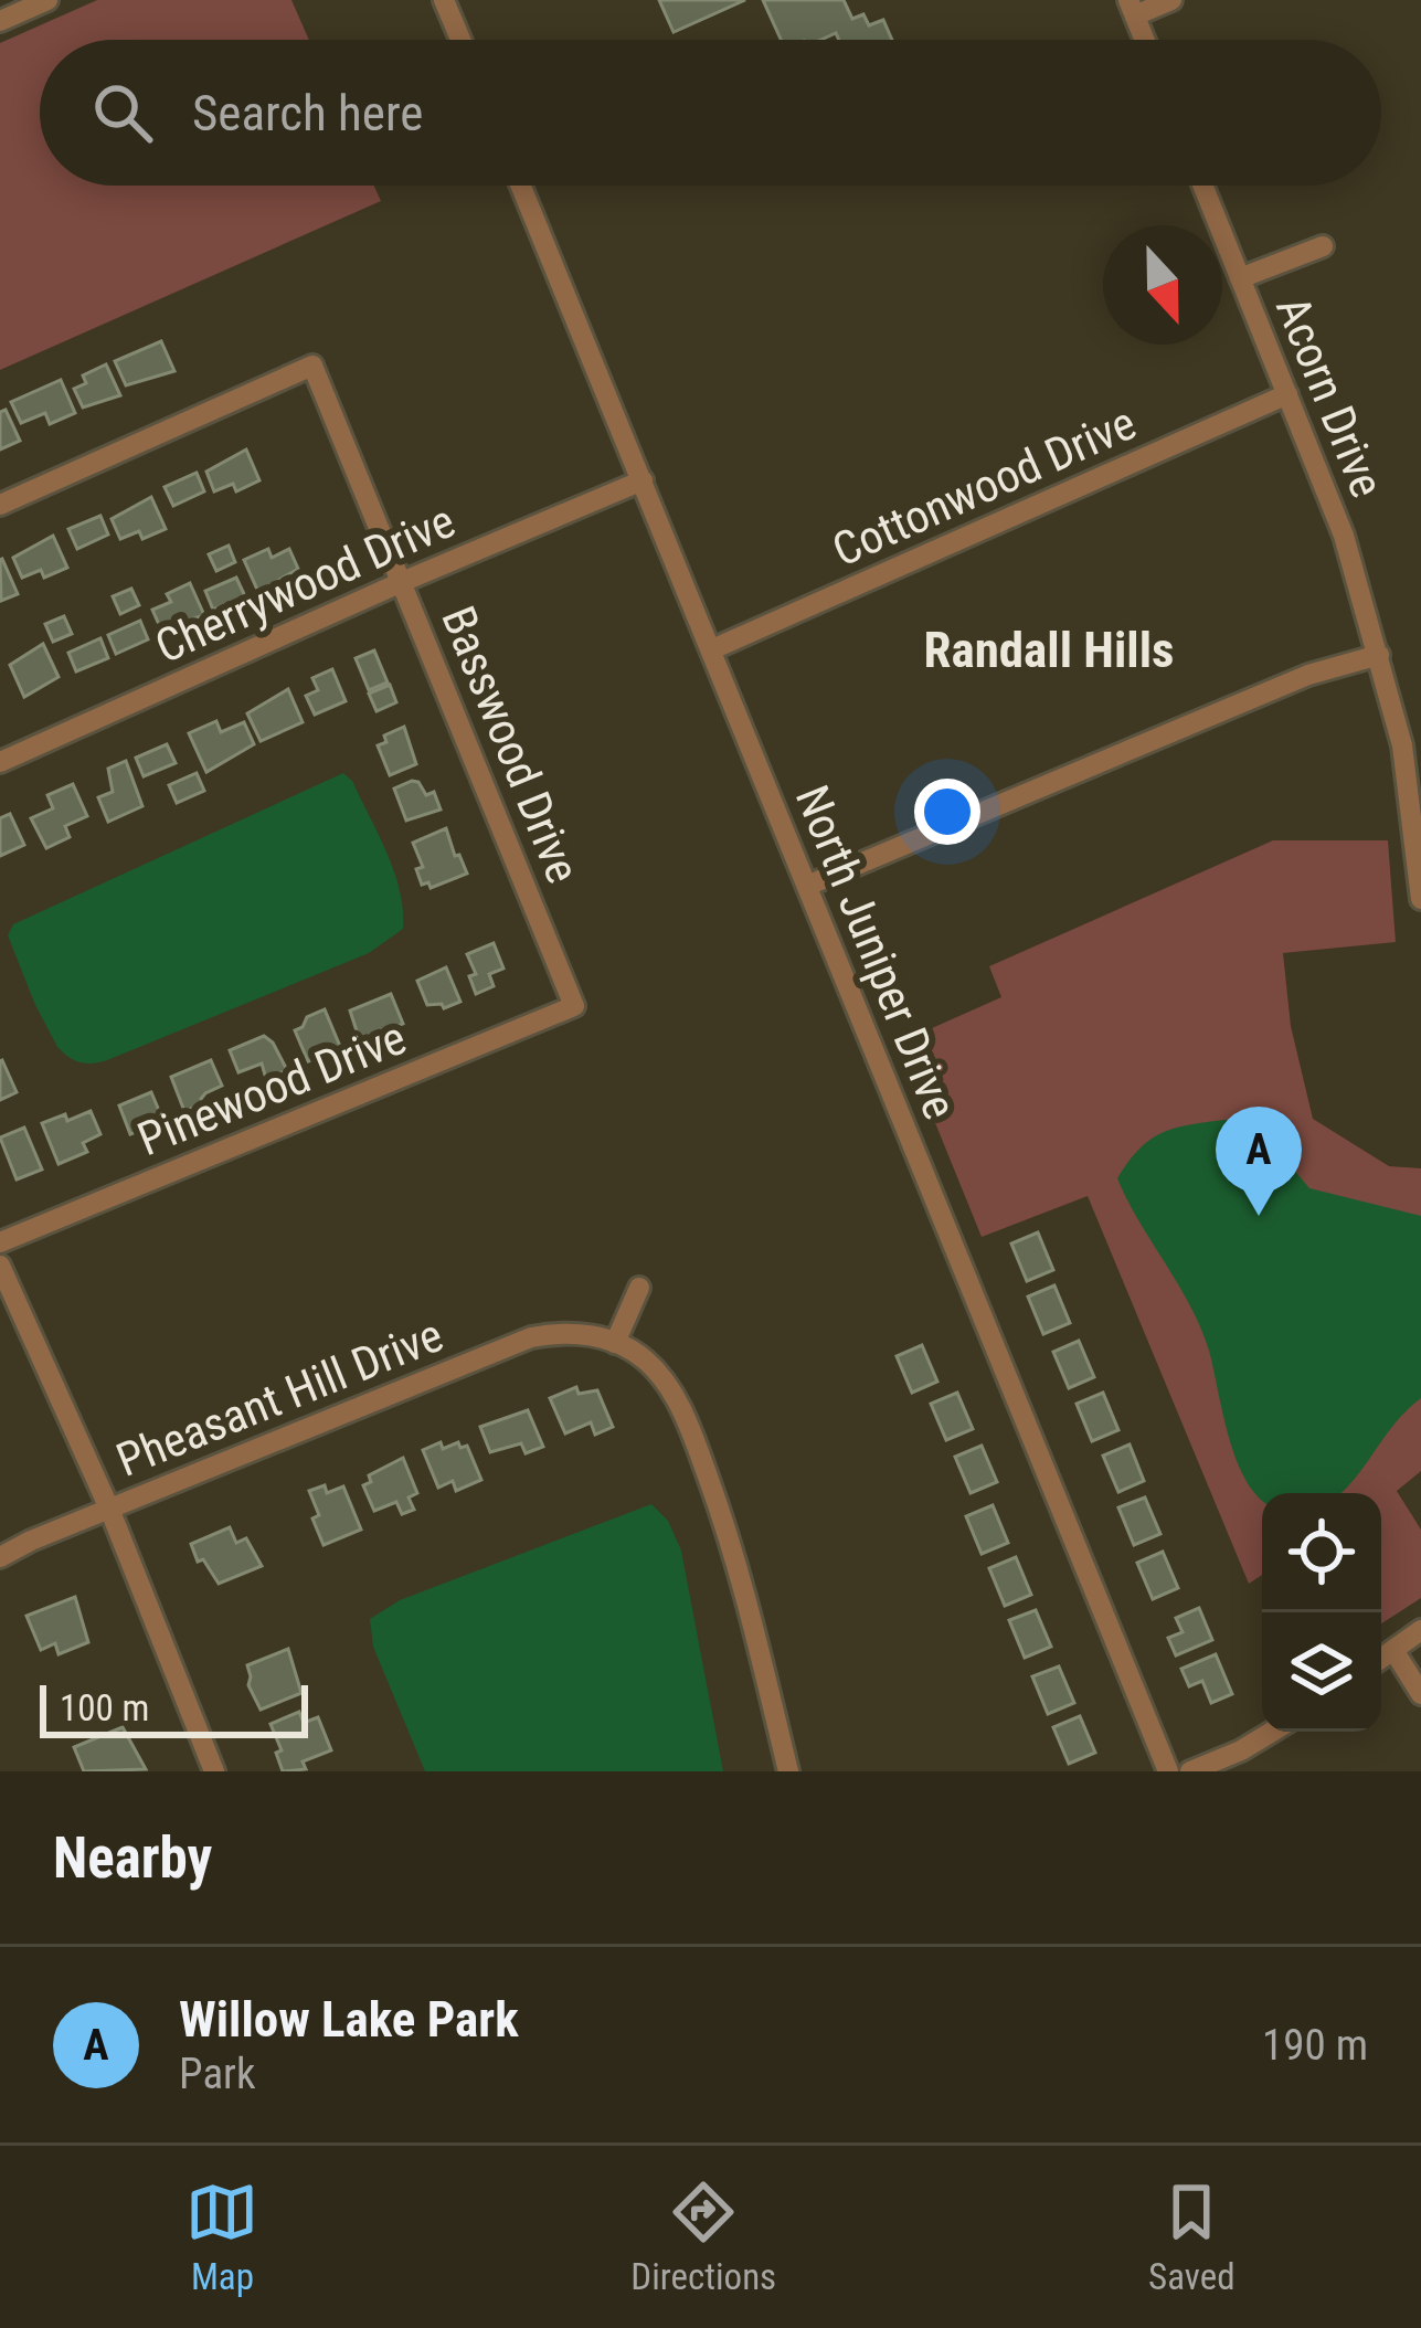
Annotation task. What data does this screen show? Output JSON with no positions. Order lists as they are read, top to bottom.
{
  "streets": {
    "street": [
      "Acorn Drive",
      "Cottonwood Drive",
      "Cherrywood Drive",
      "Basswood Drive",
      "North Juniper Drive",
      "Pinewood Drive",
      "Pheasant Hill Drive"
    ]
  },
  "crossings": [
    ["Acorn Drive", "Cottonwood Drive"],
    ["Cottonwood Drive", "North Juniper Drive"],
    ["Cherrywood Drive", "Basswood Drive"],
    ["Cherrywood Drive", "North Juniper Drive"],
    ["Basswood Drive", "Pinewood Drive"]
  ],
  "districts": ["Randall Hills"],
  "scale_bar": "100 m",
  "north": "bottom",
  "page": {
    "search": "Search here",
    "pins": "A",
    "scale": "100 m",
    "heading": "Nearby",
    "list": [
      {
        "mark": "A",
        "name": "Willow Lake Park",
        "note": "Park",
        "value": "190 m"
      }
    ],
    "nav": ["Map", "Directions", "Saved"]
  }
}
